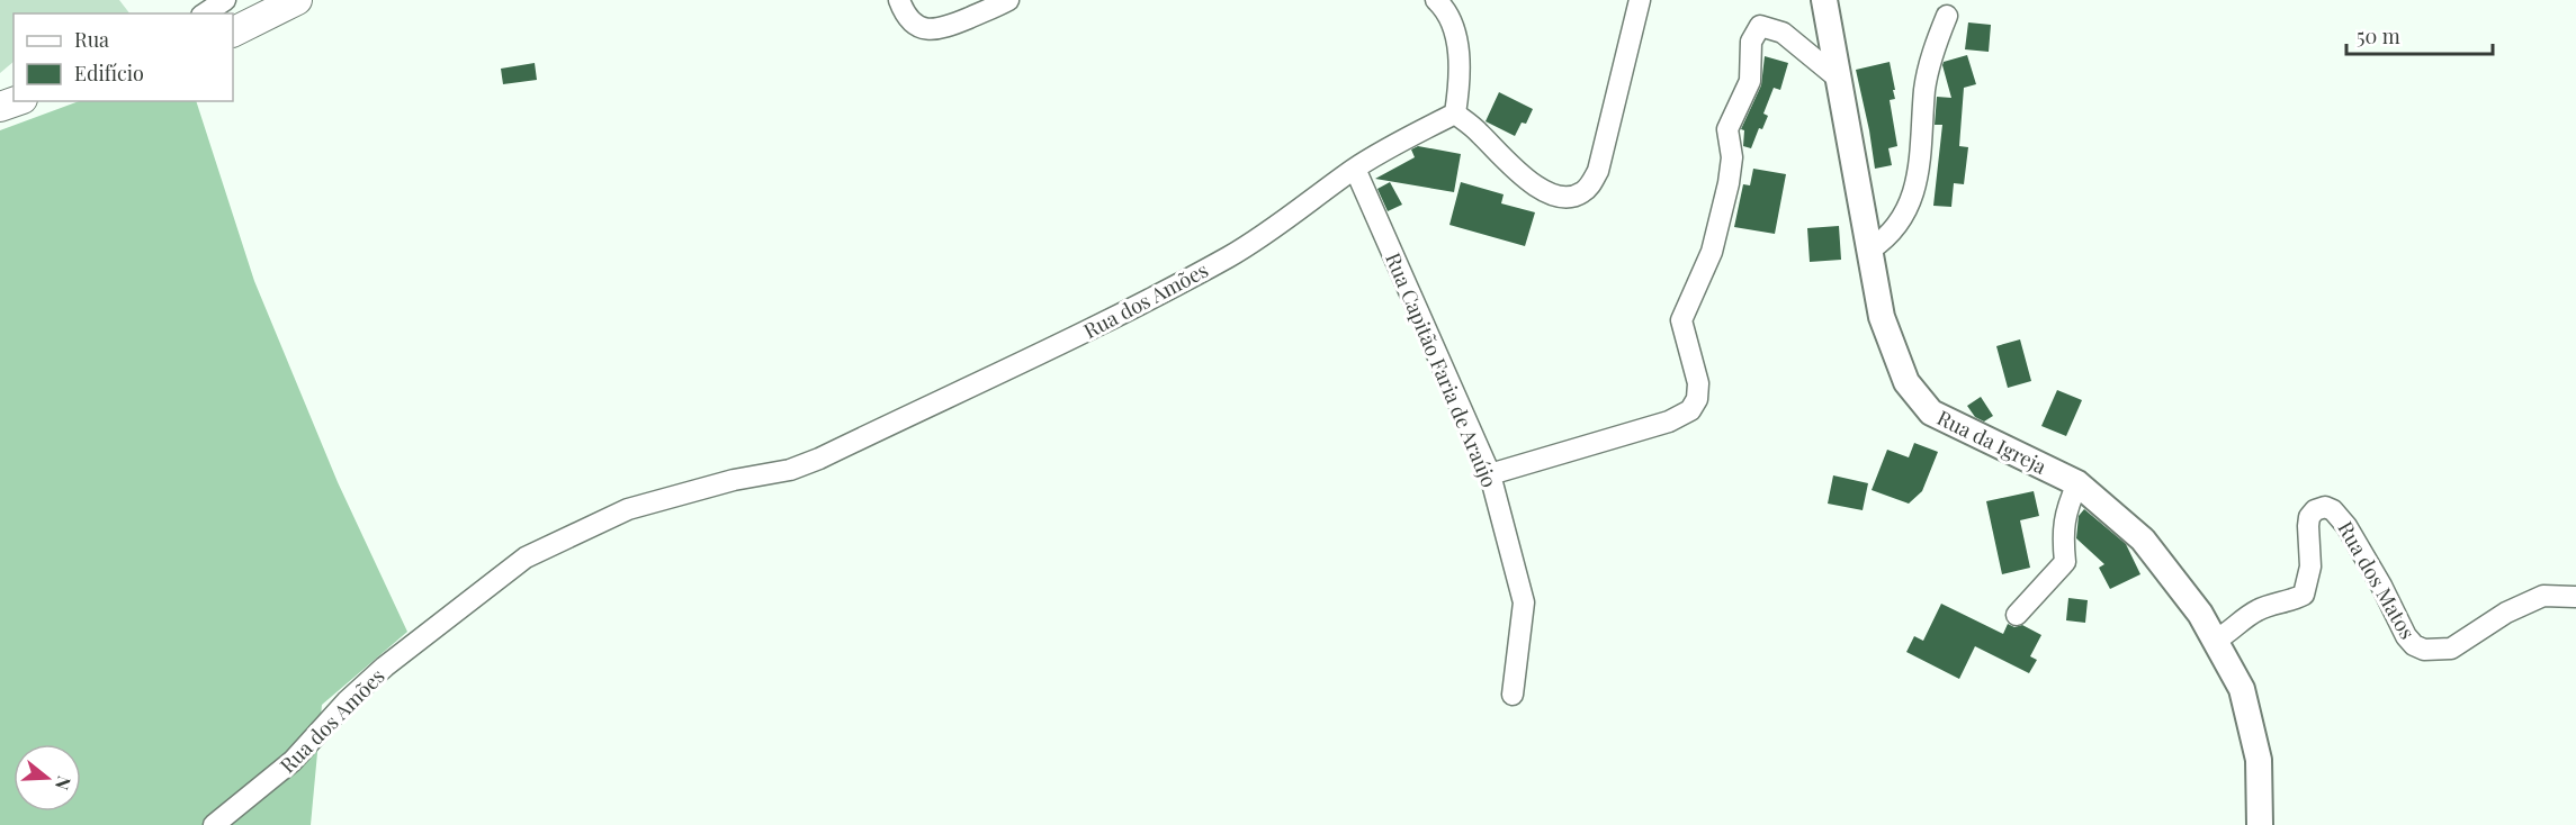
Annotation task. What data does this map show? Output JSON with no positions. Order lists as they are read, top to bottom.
{
  "streets": {
    "street": [
      "Rua dos Amões",
      "Rua Capitão Faria de Araújo",
      "Rua da Igreja",
      "Rua dos Matos"
    ]
  },
  "crossings": [
    ["Rua dos Amões", "Rua Capitão Faria de Araújo"],
    ["Rua da Igreja", "Rua dos Matos"]
  ],
  "legend": ["Rua", "Edifício"],
  "scale_bar": "50 m",
  "north": "right"
}
